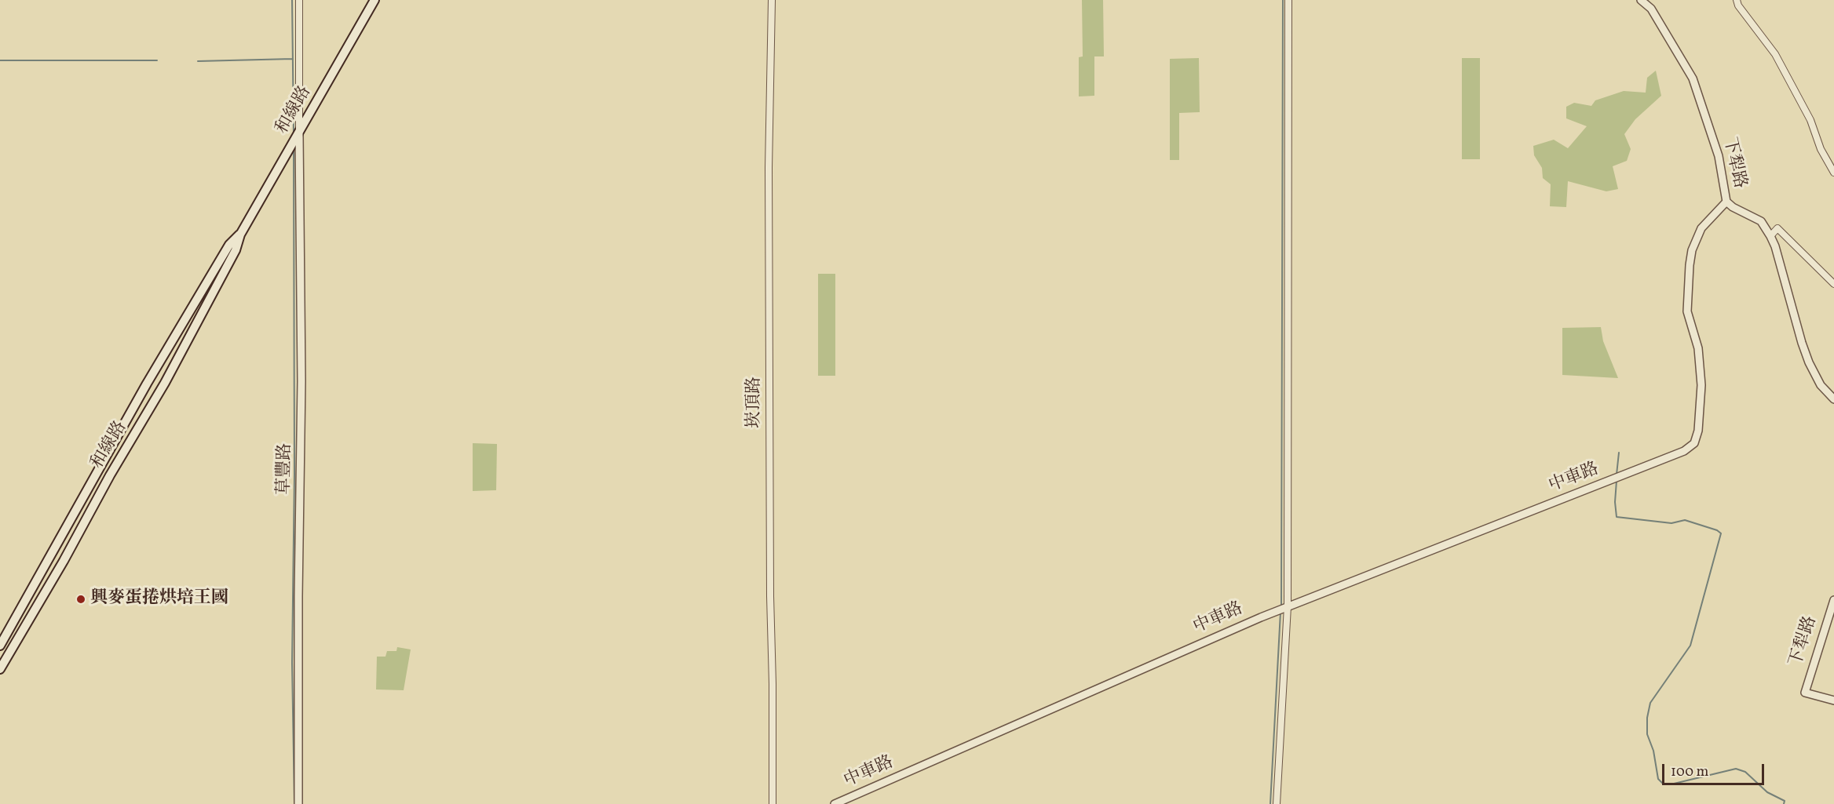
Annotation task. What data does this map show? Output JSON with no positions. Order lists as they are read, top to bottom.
{
  "streets": {
    "main road": ["和線路"],
    "street": [
      "下犁路",
      "崁頂路",
      "草豐路",
      "中車路"
    ]
  },
  "crossings": [
    ["和線路", "草豐路"],
    ["下犁路", "中車路"]
  ],
  "places": ["興麥蛋捲烘培王國"],
  "scale_bar": "100 m"
}
